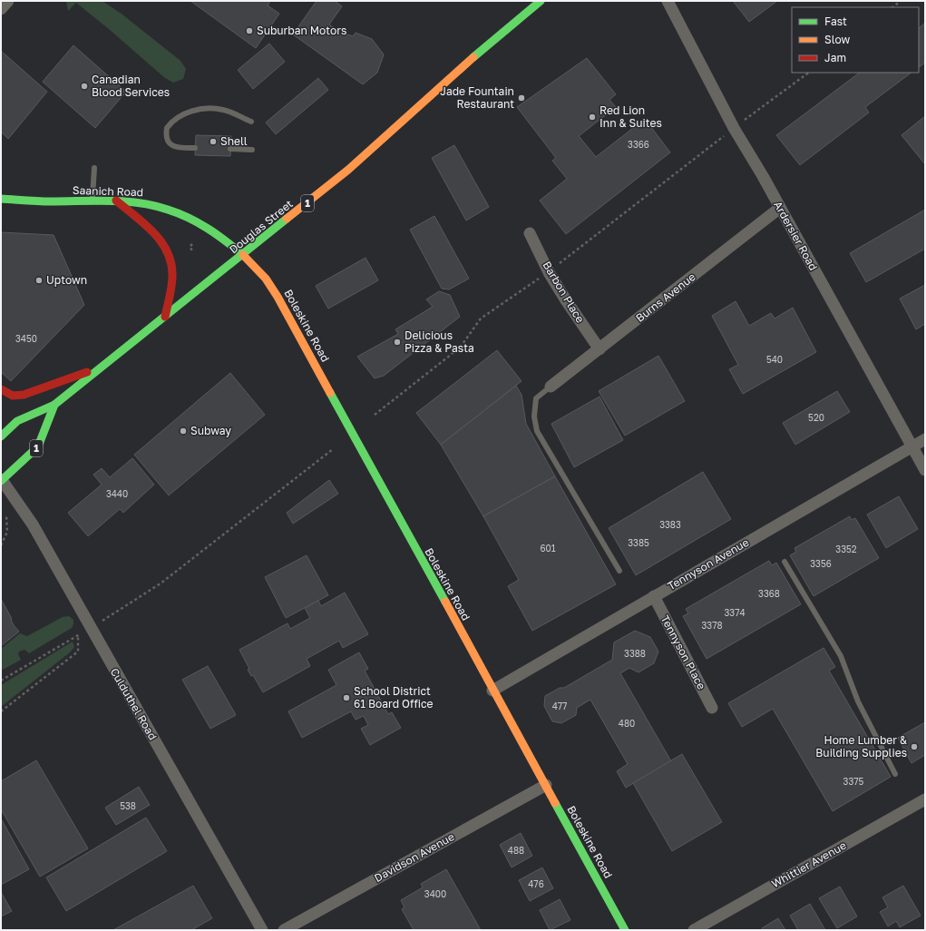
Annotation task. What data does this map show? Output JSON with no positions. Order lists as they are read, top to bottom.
{
  "streets": {
    "main road": [
      "Saanich Road",
      "1",
      "Douglas Street",
      "Boleskine Road"
    ],
    "street": [
      "Ardersier Road",
      "Barbon Place",
      "Burns Avenue",
      "Tennyson Avenue",
      "Tennyson Place",
      "Culduthel Road",
      "Davidson Avenue",
      "Whittier Avenue"
    ]
  },
  "crossings": [
    ["Saanich Road", "Douglas Street"],
    ["Saanich Road", "Boleskine Road"],
    ["1", "Douglas Street"],
    ["1", "Culduthel Road"],
    ["Douglas Street", "Boleskine Road"],
    ["Ardersier Road", "Burns Avenue"],
    ["Ardersier Road", "Tennyson Avenue"],
    ["Barbon Place", "Burns Avenue"],
    ["Boleskine Road", "Tennyson Avenue"],
    ["Boleskine Road", "Davidson Avenue"],
    ["Tennyson Avenue", "Tennyson Place"]
  ],
  "places": [
    "Suburban Motors",
    "Canadian Blood Services",
    "Jade Fountain Restaurant",
    "Red Lion Inn & Suites",
    "Shell",
    "Uptown",
    "Delicious Pizza & Pasta",
    "Subway",
    "School District 61 Board Office",
    "Home Lumber & Building Supplies"
  ],
  "house_numbers": [
    "3366",
    "3450",
    "540",
    "520",
    "3440",
    "3383",
    "3385",
    "601",
    "3352",
    "3356",
    "3368",
    "3374",
    "3378",
    "3388",
    "477",
    "480",
    "3375",
    "538",
    "488",
    "476",
    "3400"
  ],
  "legend": ["Fast", "Slow", "Jam"]
}
